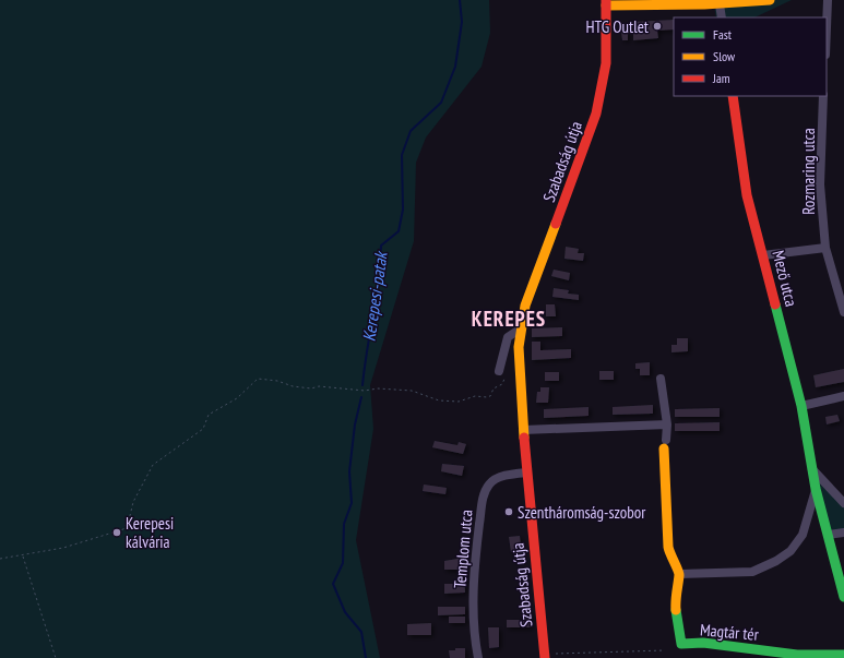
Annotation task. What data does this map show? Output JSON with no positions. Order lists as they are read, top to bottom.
{
  "streets": {
    "street": [
      "Szabadság útja",
      "Rozmaring utca",
      "Mező utca",
      "Templom utca",
      "Magtár tér"
    ]
  },
  "crossings": [
    ["Szabadság útja", "Templom utca"]
  ],
  "districts": ["KEREPES"],
  "water": ["Kerepesi-patak"],
  "places": ["HTG Outlet", "Szentháromság-szobor", "Kerepesi kálvária"],
  "legend": ["Fast", "Slow", "Jam"]
}
